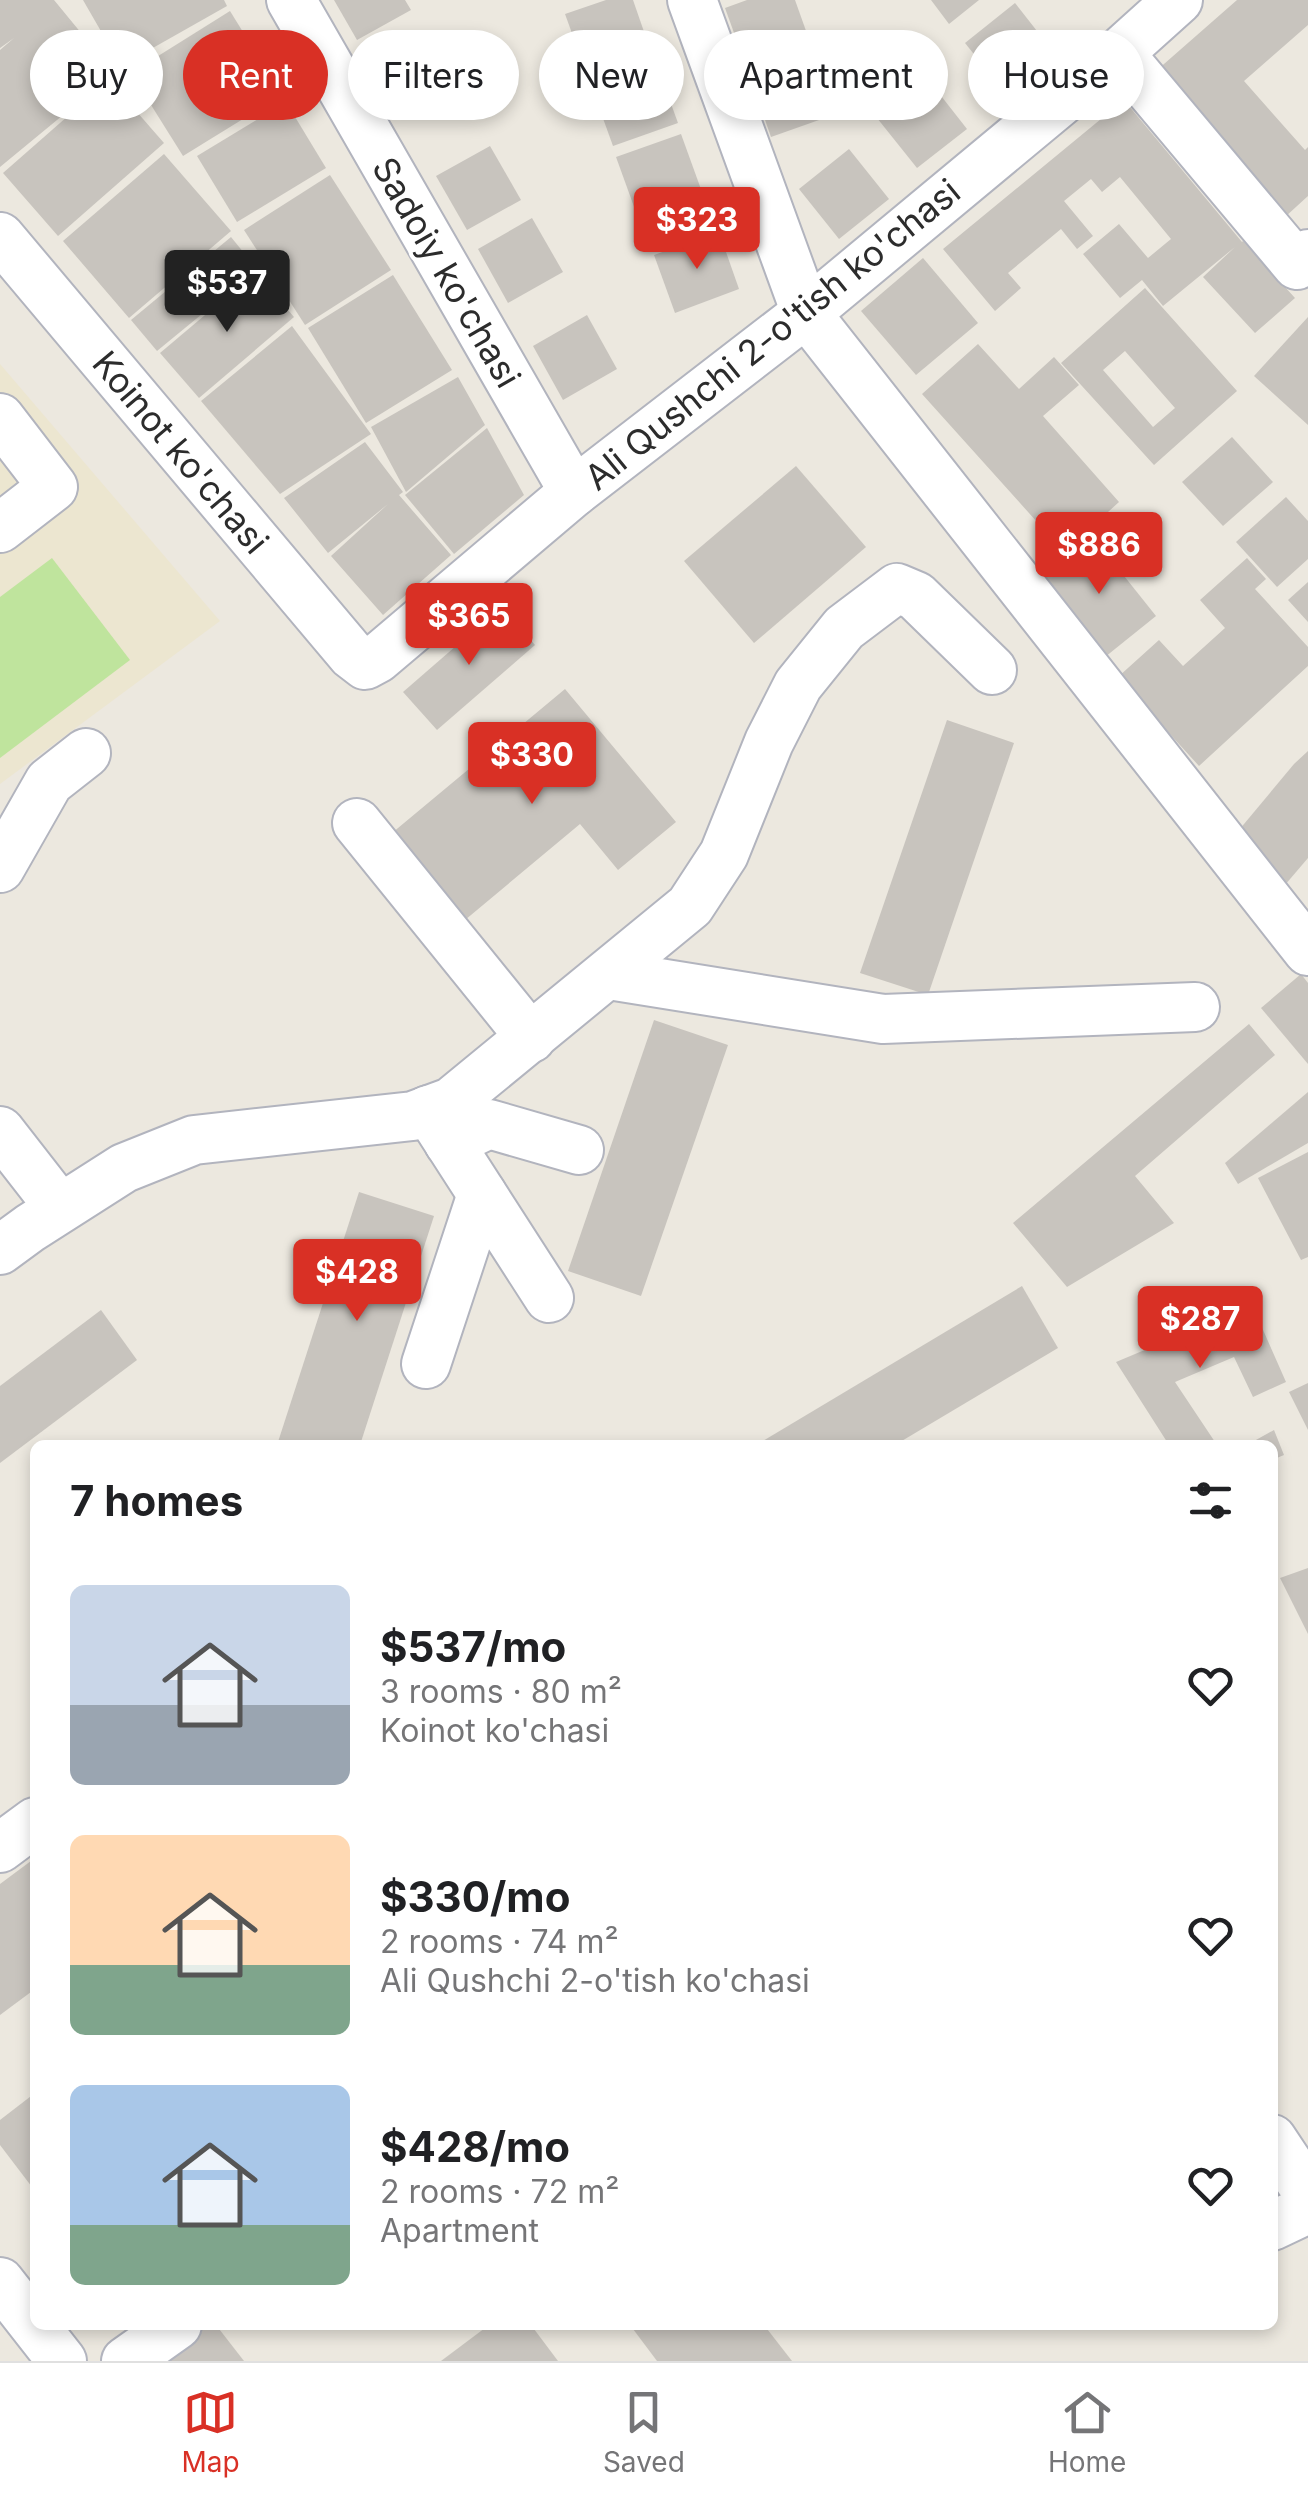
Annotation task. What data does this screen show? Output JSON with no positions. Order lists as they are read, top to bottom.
{
  "streets": {
    "street": ["Sadoiy ko'chasi", "Ali Qushchi 2-o'tish ko'chasi", "Koinot ko'chasi"]
  },
  "crossings": [
    ["Sadoiy ko'chasi", "Ali Qushchi 2-o'tish ko'chasi"],
    ["Ali Qushchi 2-o'tish ko'chasi", "Koinot ko'chasi"]
  ],
  "page": {
    "chip": [
      "Buy",
      "Rent",
      "Filters",
      "New",
      "Apartment",
      "House"
    ],
    "price": [
      "$323",
      "$537",
      "$886",
      "$365",
      "$330",
      "$428",
      "$287"
    ],
    "heading": "7 homes",
    "list": [
      {
        "name": "$537/mo",
        "note": "3 rooms · 80 m² · Koinot ko'chasi"
      },
      {
        "name": "$330/mo",
        "note": "2 rooms · 74 m² · Ali Qushchi 2-o'tish ko'chasi"
      },
      {
        "name": "$428/mo",
        "note": "2 rooms · 72 m² · Apartment"
      }
    ],
    "tabs": ["Map", "Saved", "Home"]
  }
}
